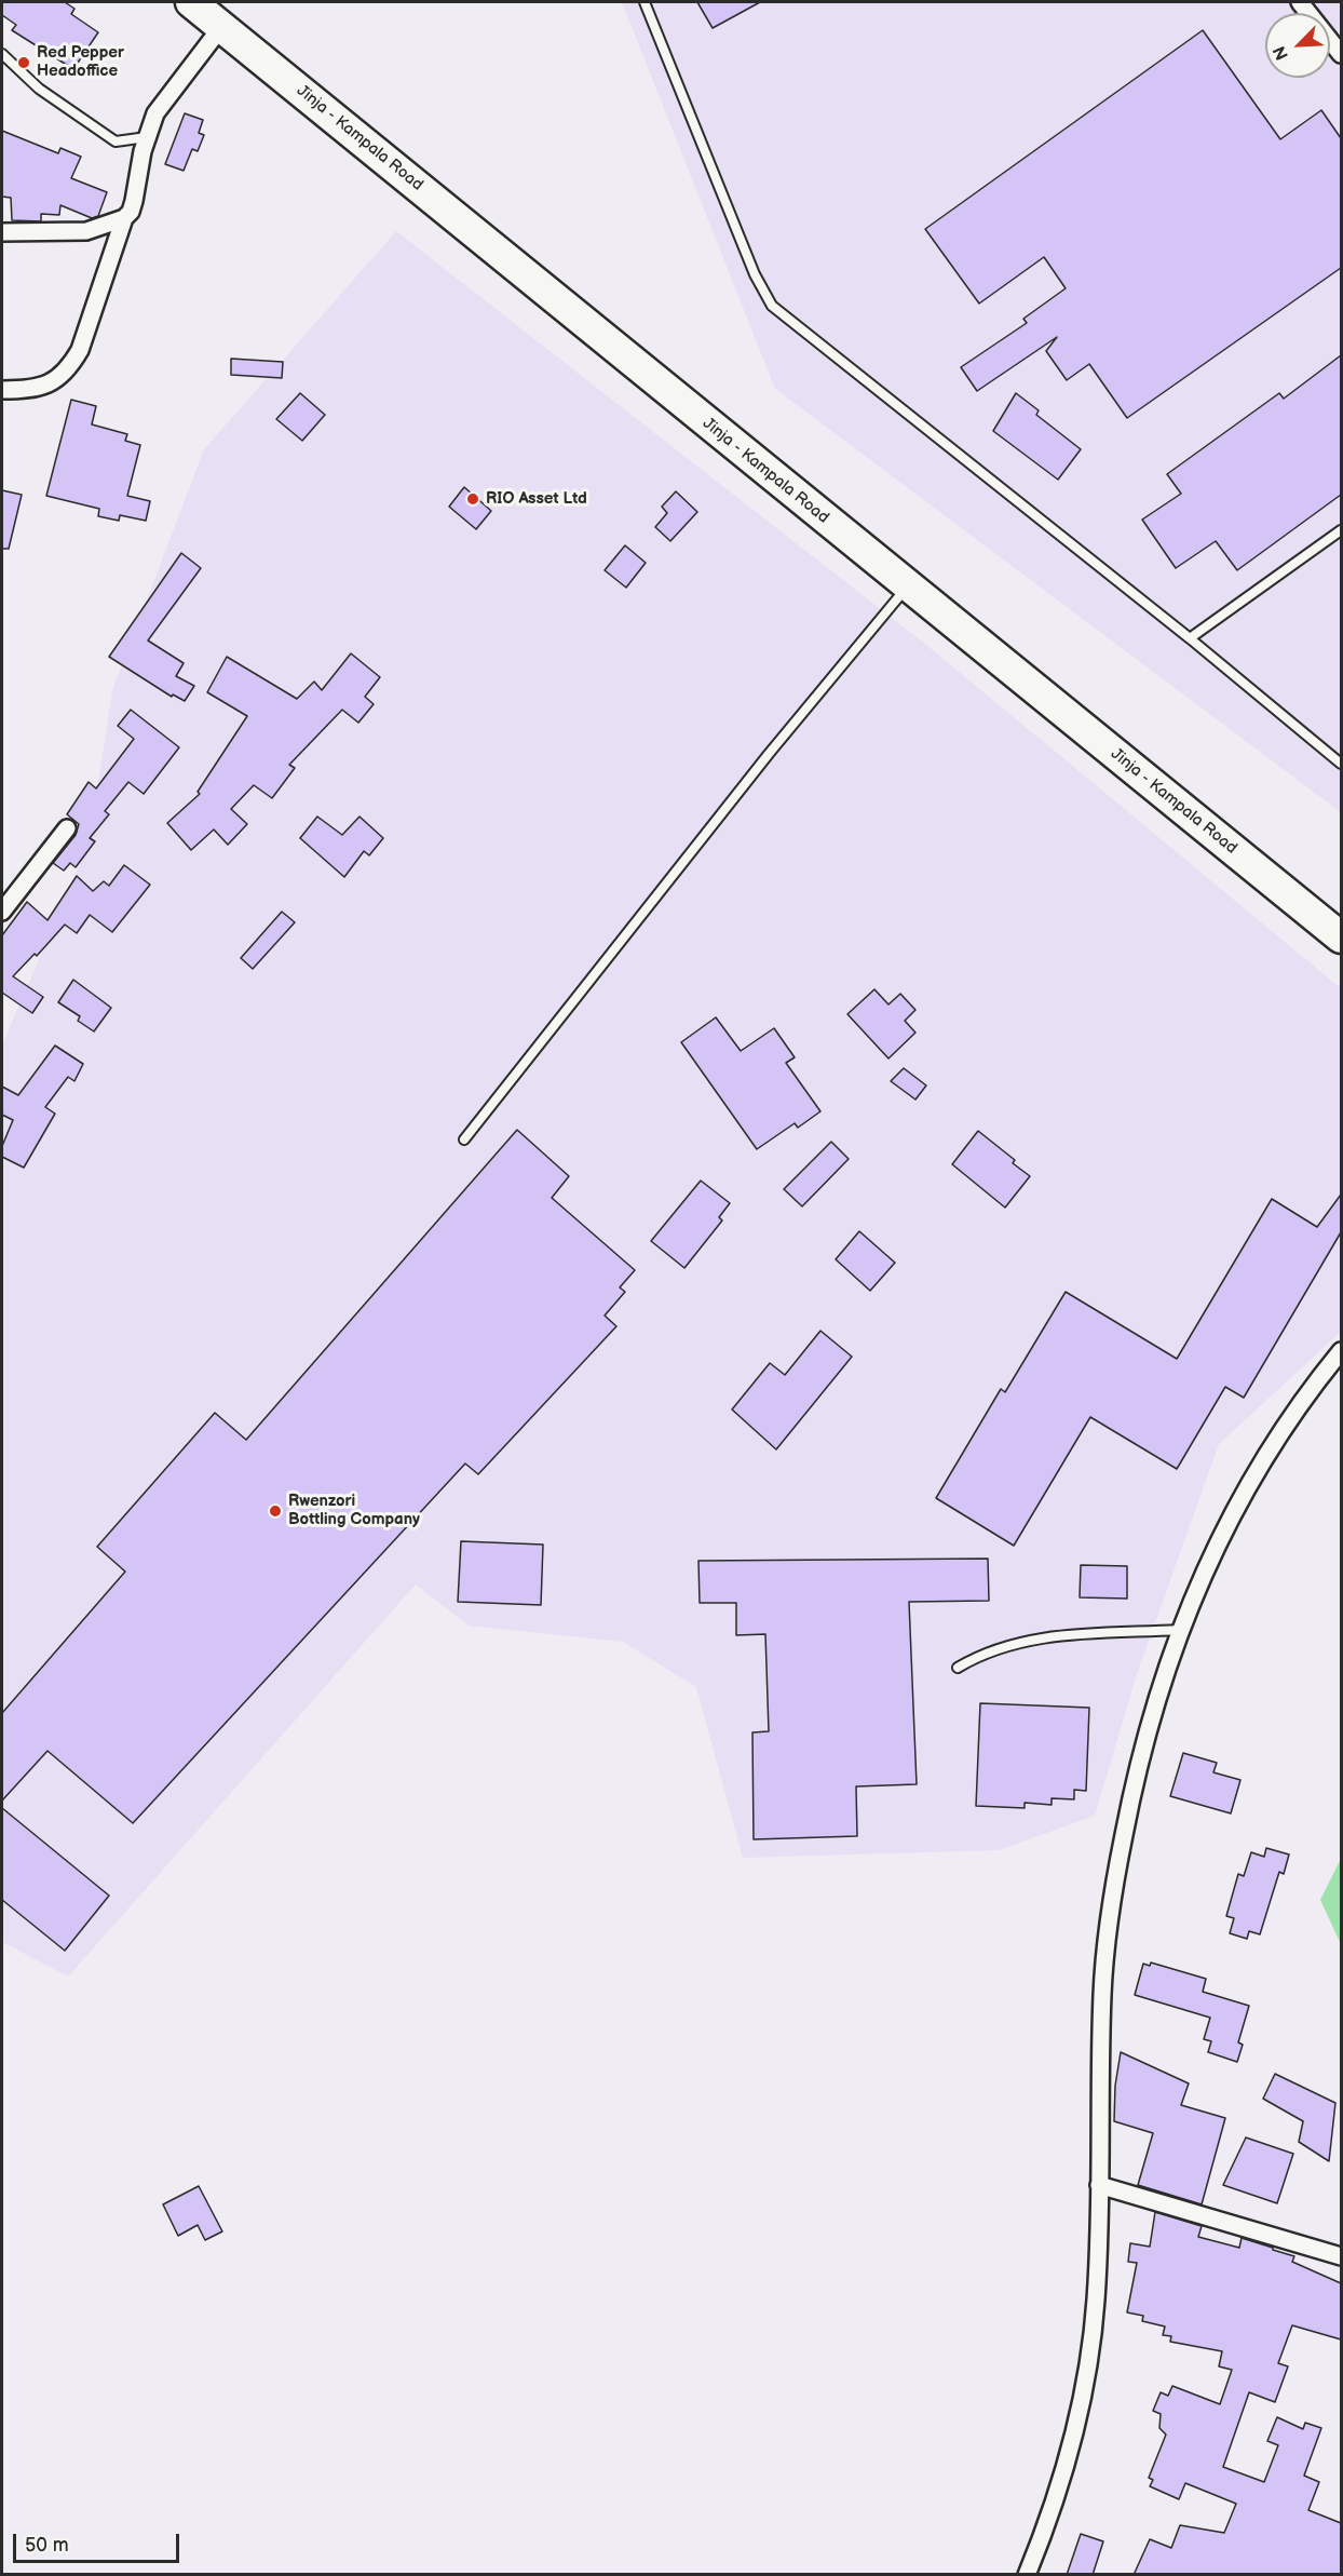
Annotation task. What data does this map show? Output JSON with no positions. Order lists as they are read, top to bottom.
{
  "streets": {
    "highway": ["Jinja - Kampala Road"]
  },
  "places": ["Red Pepper Headoffice", "RIO Asset Ltd", "Rwenzori Bottling Company"],
  "scale_bar": "50 m",
  "north": "bottom left"
}
